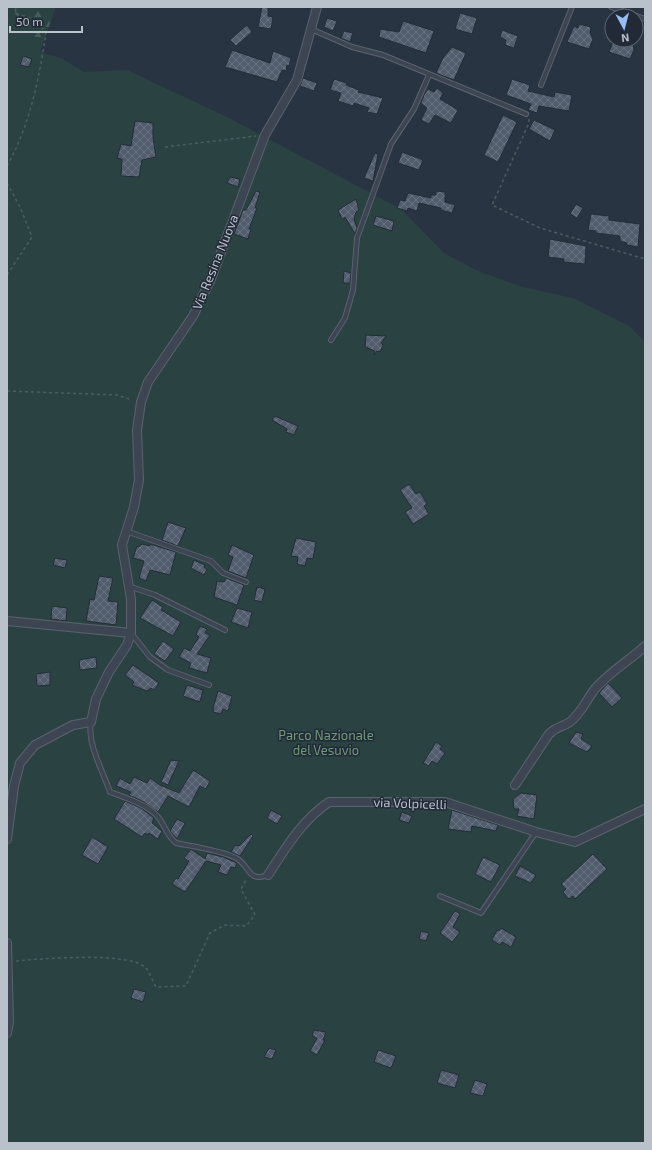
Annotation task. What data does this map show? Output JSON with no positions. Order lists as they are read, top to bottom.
{
  "streets": {
    "street": ["Via Resina Nuova", "via Volpicelli"]
  },
  "parks": ["Parco Nazionale del Vesuvio"],
  "scale_bar": "50 m",
  "north": "bottom"
}
